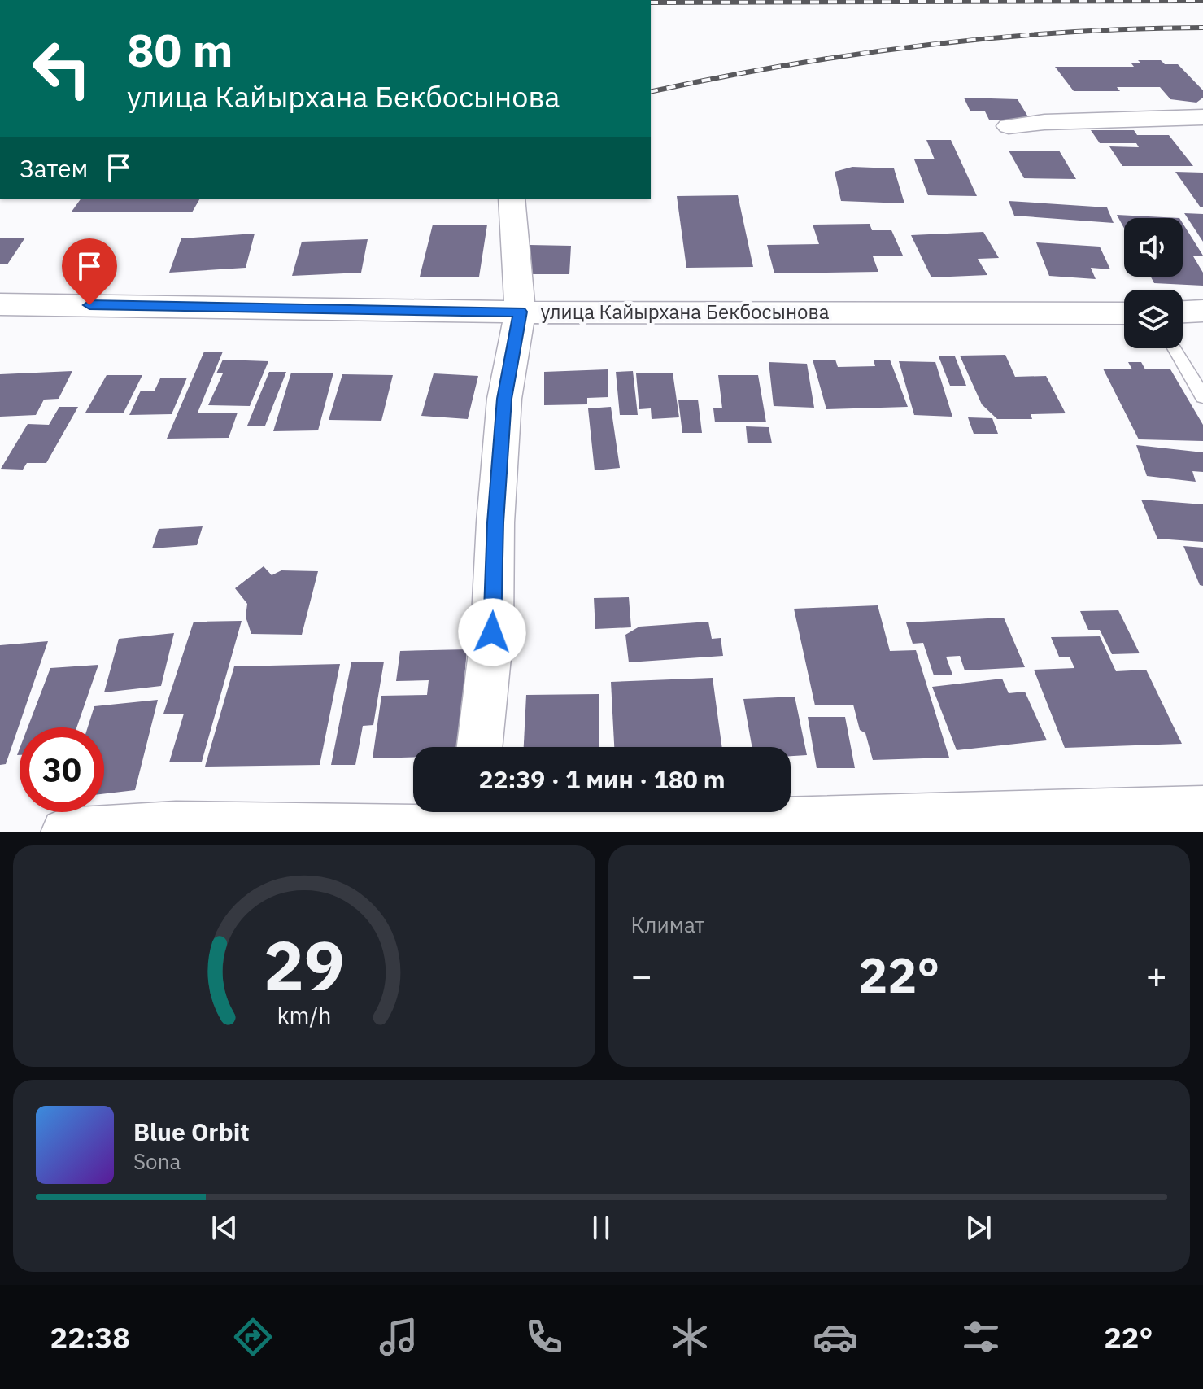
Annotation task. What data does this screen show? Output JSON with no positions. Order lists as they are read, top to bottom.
{
  "streets": {
    "street": ["улица Кайырхана Бекбосынова"]
  },
  "page": {
    "turn": ["80 m", "улица Кайырхана Бекбосынова"],
    "then": "Затем",
    "limit": "30",
    "trip": "22:39 · 1 мин · 180 m",
    "tile": "Климат",
    "heat": ["−", "22°", "+"],
    "song": ["Blue Orbit", "Sona"],
    "tabs": ["22:38", "22°"],
    "gauge": ["29", "km/h"]
  }
}
